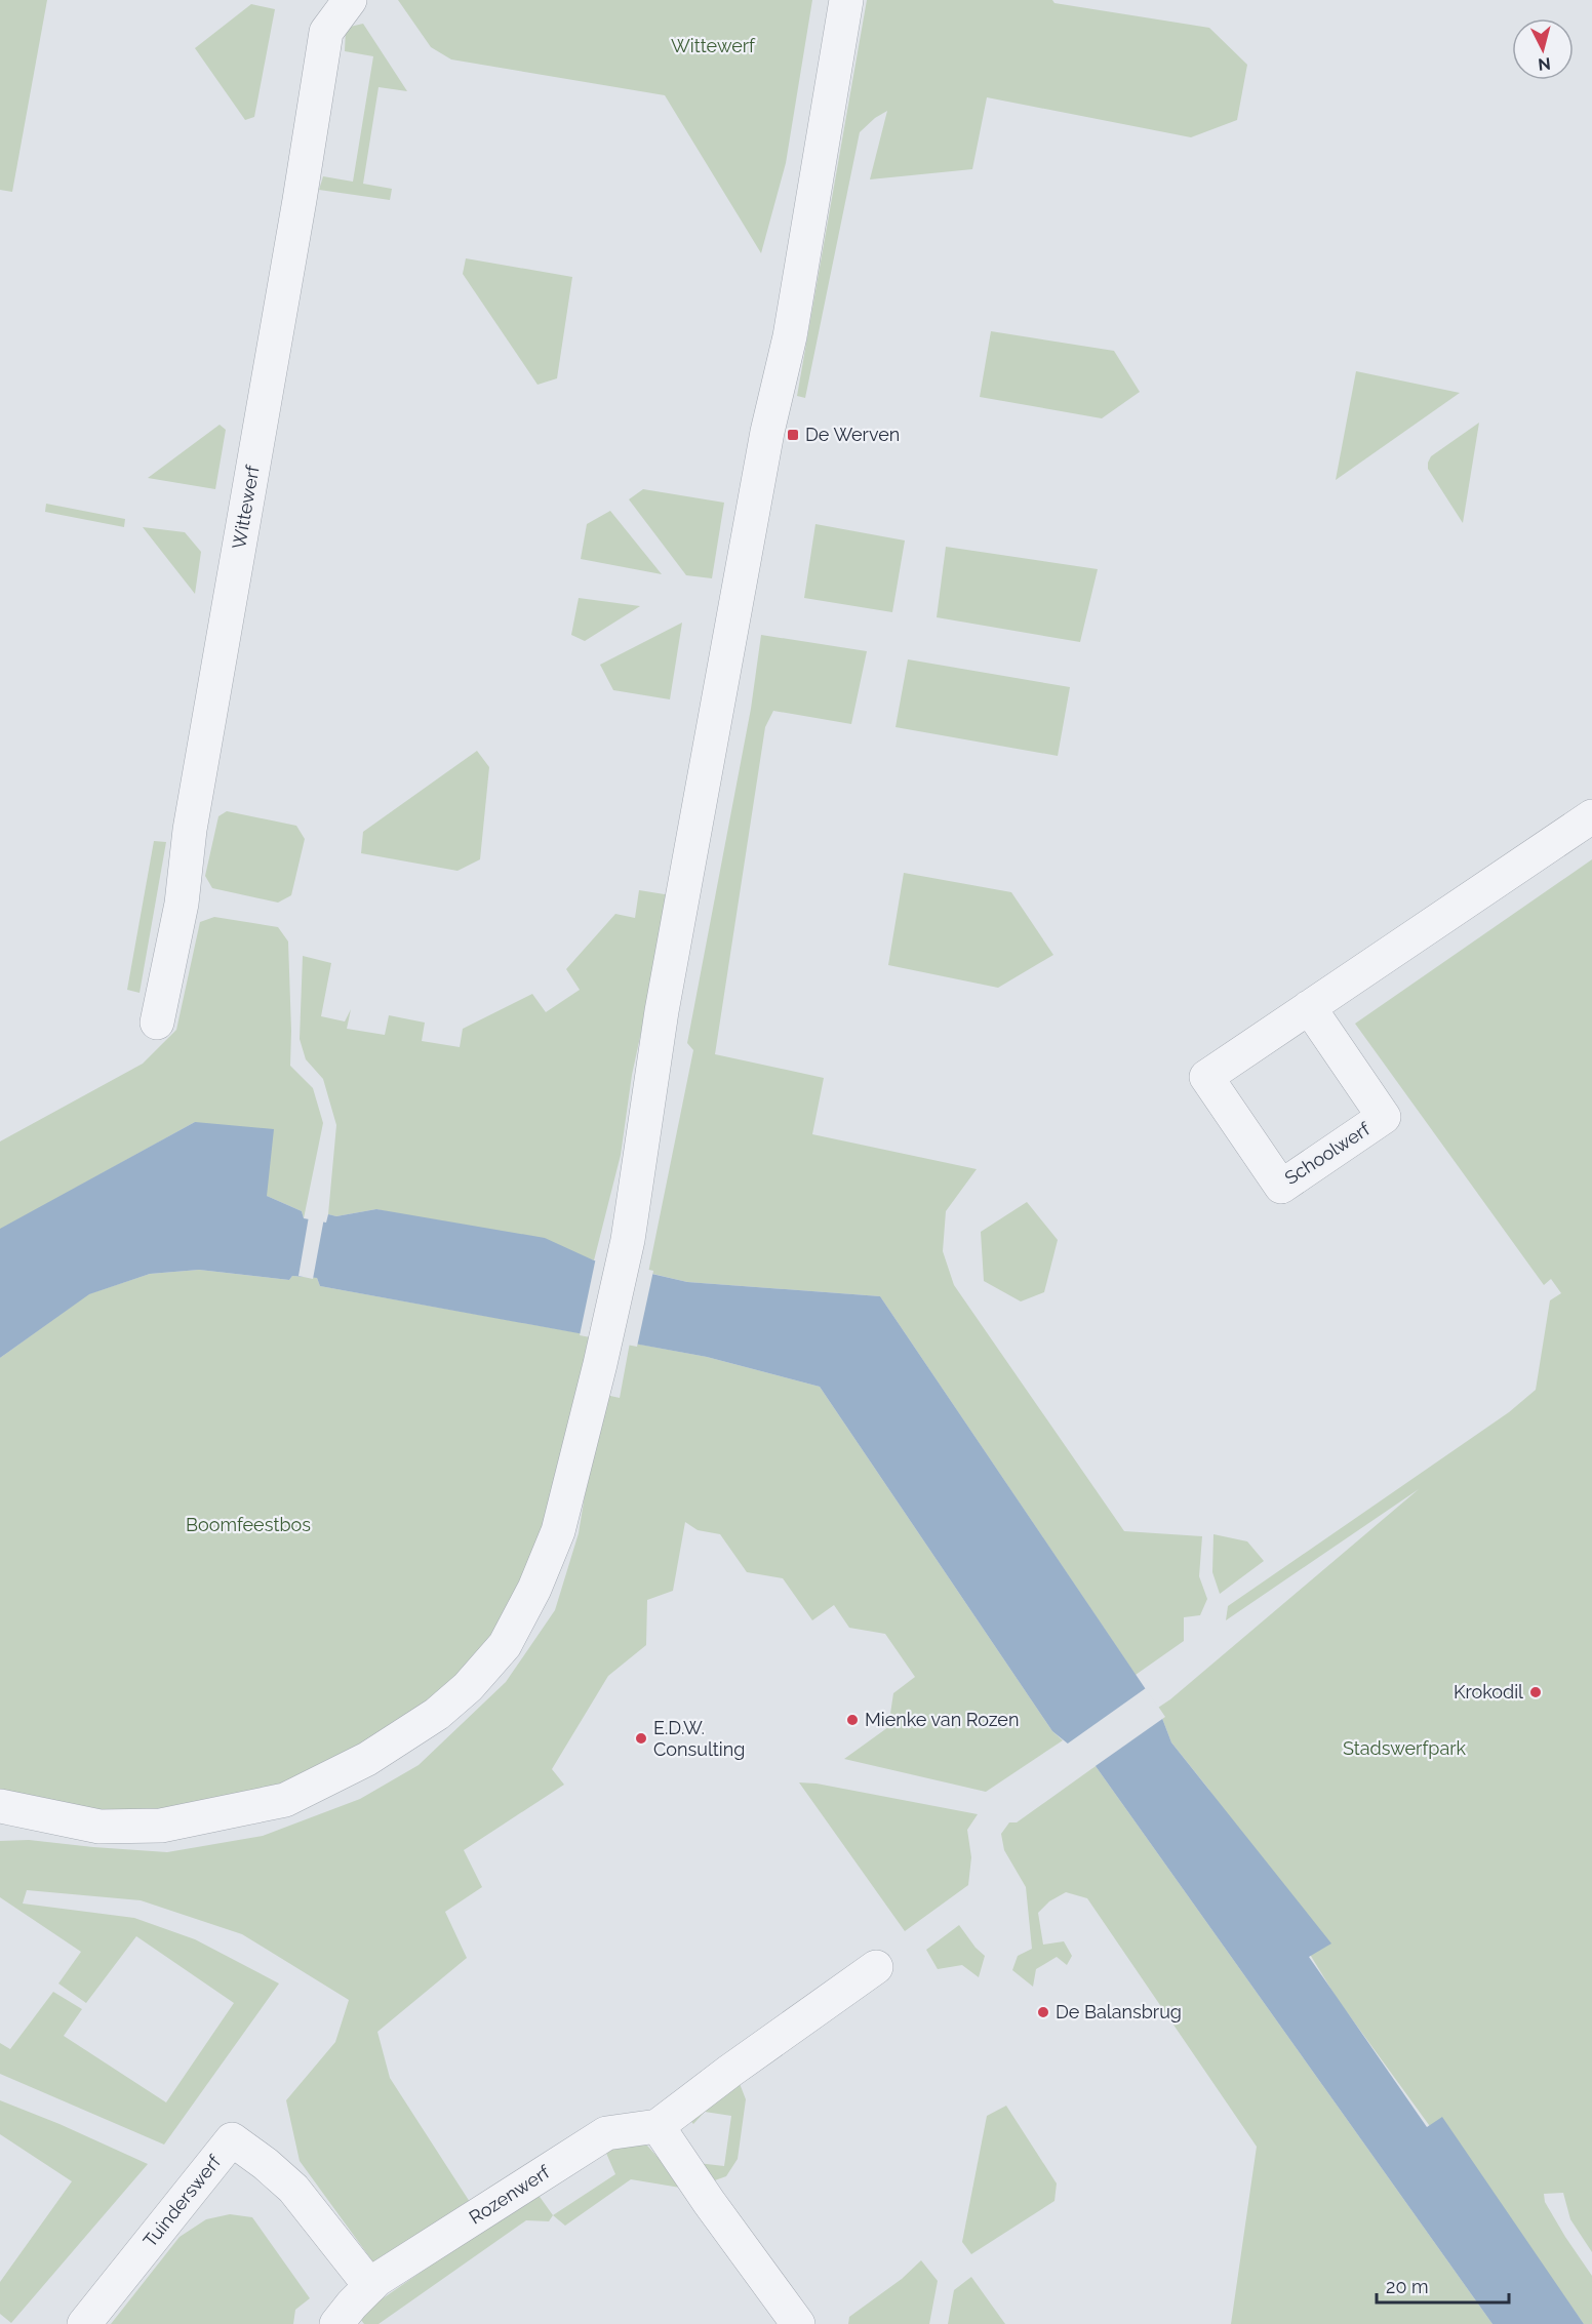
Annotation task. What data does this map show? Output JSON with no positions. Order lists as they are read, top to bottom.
{
  "streets": {
    "street": [
      "Wittewerf",
      "Schoolwerf",
      "Rozenwerf",
      "Tuinderswerf"
    ]
  },
  "crossings": [
    ["Rozenwerf", "Tuinderswerf"]
  ],
  "parks": ["Wittewerf", "Boomfeestbos", "Stadswerfpark"],
  "places": {
    "transit": ["De Werven"],
    "other": [
      "Krokodil",
      "Mienke van Rozen",
      "E.D.W. Consulting",
      "De Balansbrug"
    ]
  },
  "scale_bar": "20 m",
  "north": "bottom"
}
